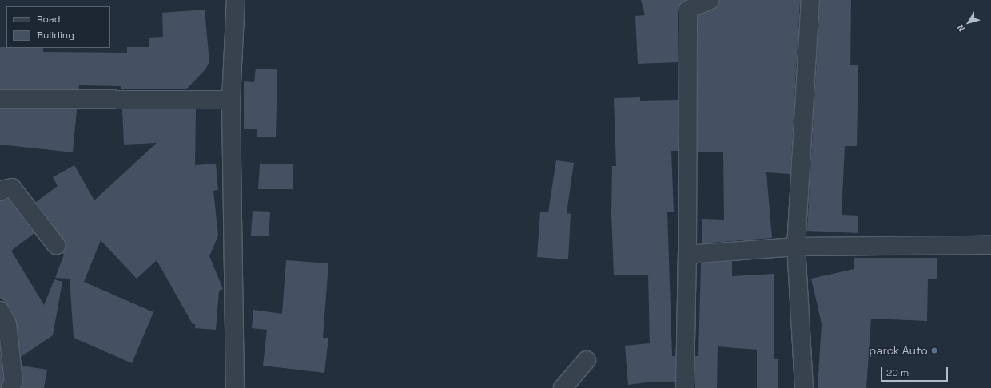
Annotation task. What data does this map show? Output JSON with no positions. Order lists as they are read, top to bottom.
{
  "places": ["parck Auto"],
  "legend": ["Road", "Building"],
  "scale_bar": "20 m",
  "north": "bottom left"
}
